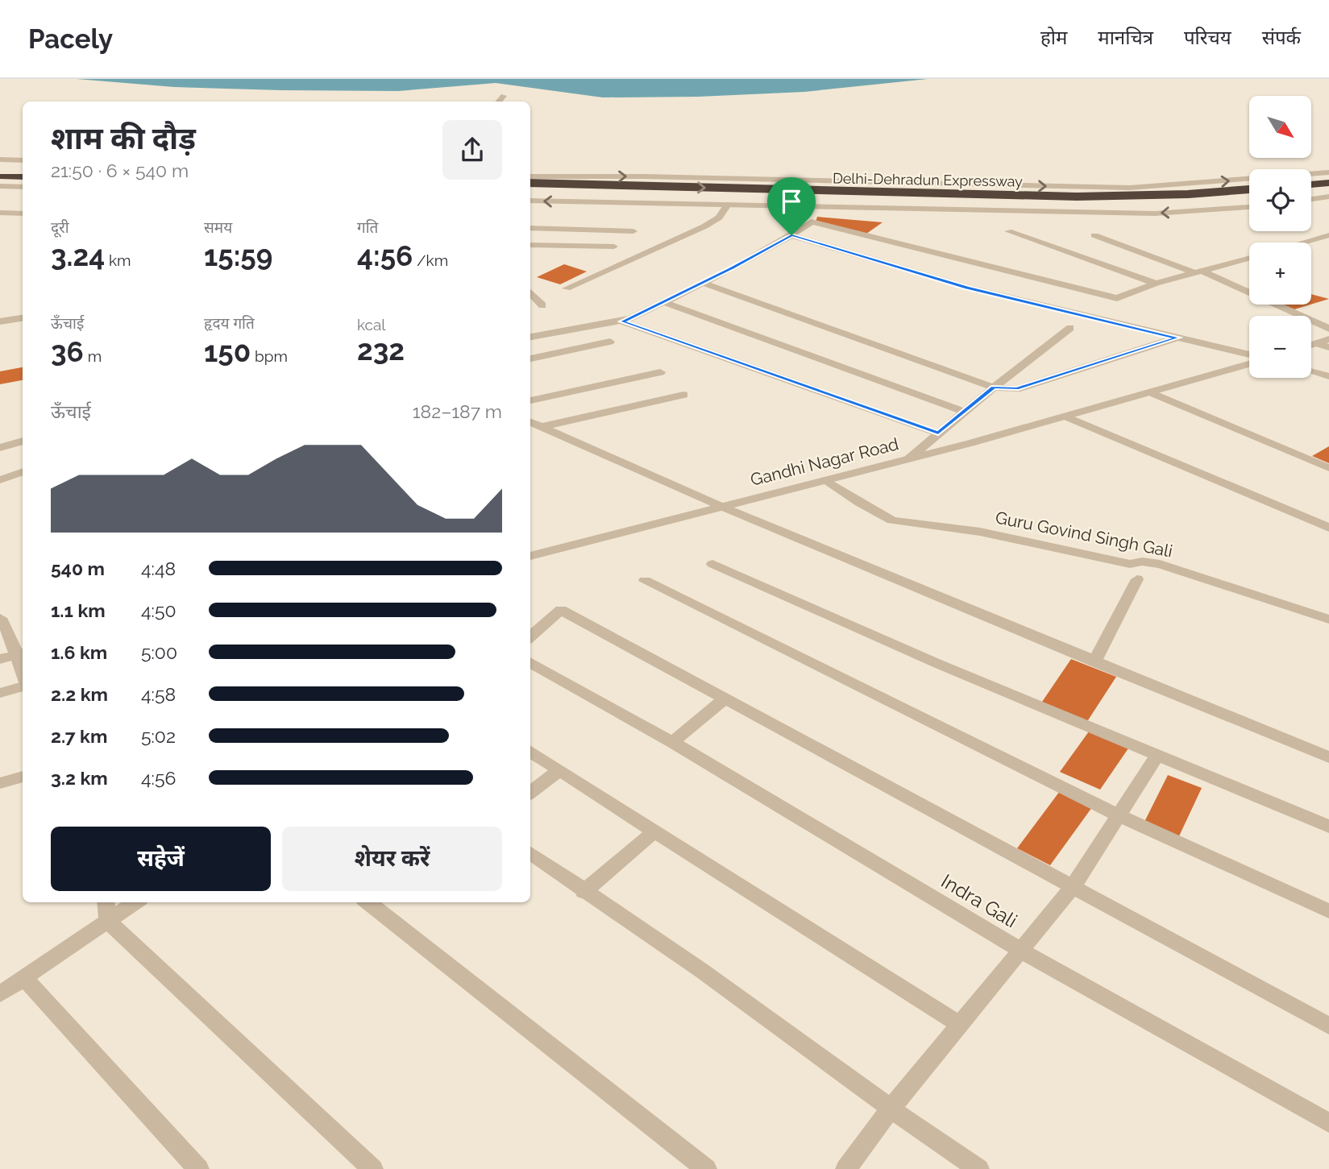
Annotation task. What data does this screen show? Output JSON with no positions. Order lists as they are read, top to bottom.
{
  "streets": {
    "highway": ["Delhi-Dehradun Expressway"],
    "street": ["Gandhi Nagar Road", "Guru Govind Singh Gali", "Indra Gali"]
  },
  "crossings": [
    ["Gandhi Nagar Road", "Guru Govind Singh Gali"]
  ],
  "north": "bottom right",
  "page": {
    "header": "Pacely",
    "nav": [
      "होम",
      "मानचित्र",
      "परिचय",
      "संपर्क"
    ],
    "map_buttons": ["+", "−"],
    "heading": ["शाम की दौड़", "21:50 · 6 × 540 m"],
    "stats": [
      ["दूरी", "3.24 km"],
      ["समय", "15:59"],
      ["गति", "4:56 /km"],
      ["ऊँचाई", "36 m"],
      ["हृदय गति", "150 bpm"],
      ["kcal", "232"]
    ],
    "chart": ["ऊँचाई", "182–187 m"],
    "list": [
      {
        "name": "540 m",
        "note": "4:48"
      },
      {
        "name": "1.1 km",
        "note": "4:50"
      },
      {
        "name": "1.6 km",
        "note": "5:00"
      },
      {
        "name": "2.2 km",
        "note": "4:58"
      },
      {
        "name": "2.7 km",
        "note": "5:02"
      },
      {
        "name": "3.2 km",
        "note": "4:56"
      }
    ],
    "buttons": ["सहेजें", "शेयर करें"]
  }
}
